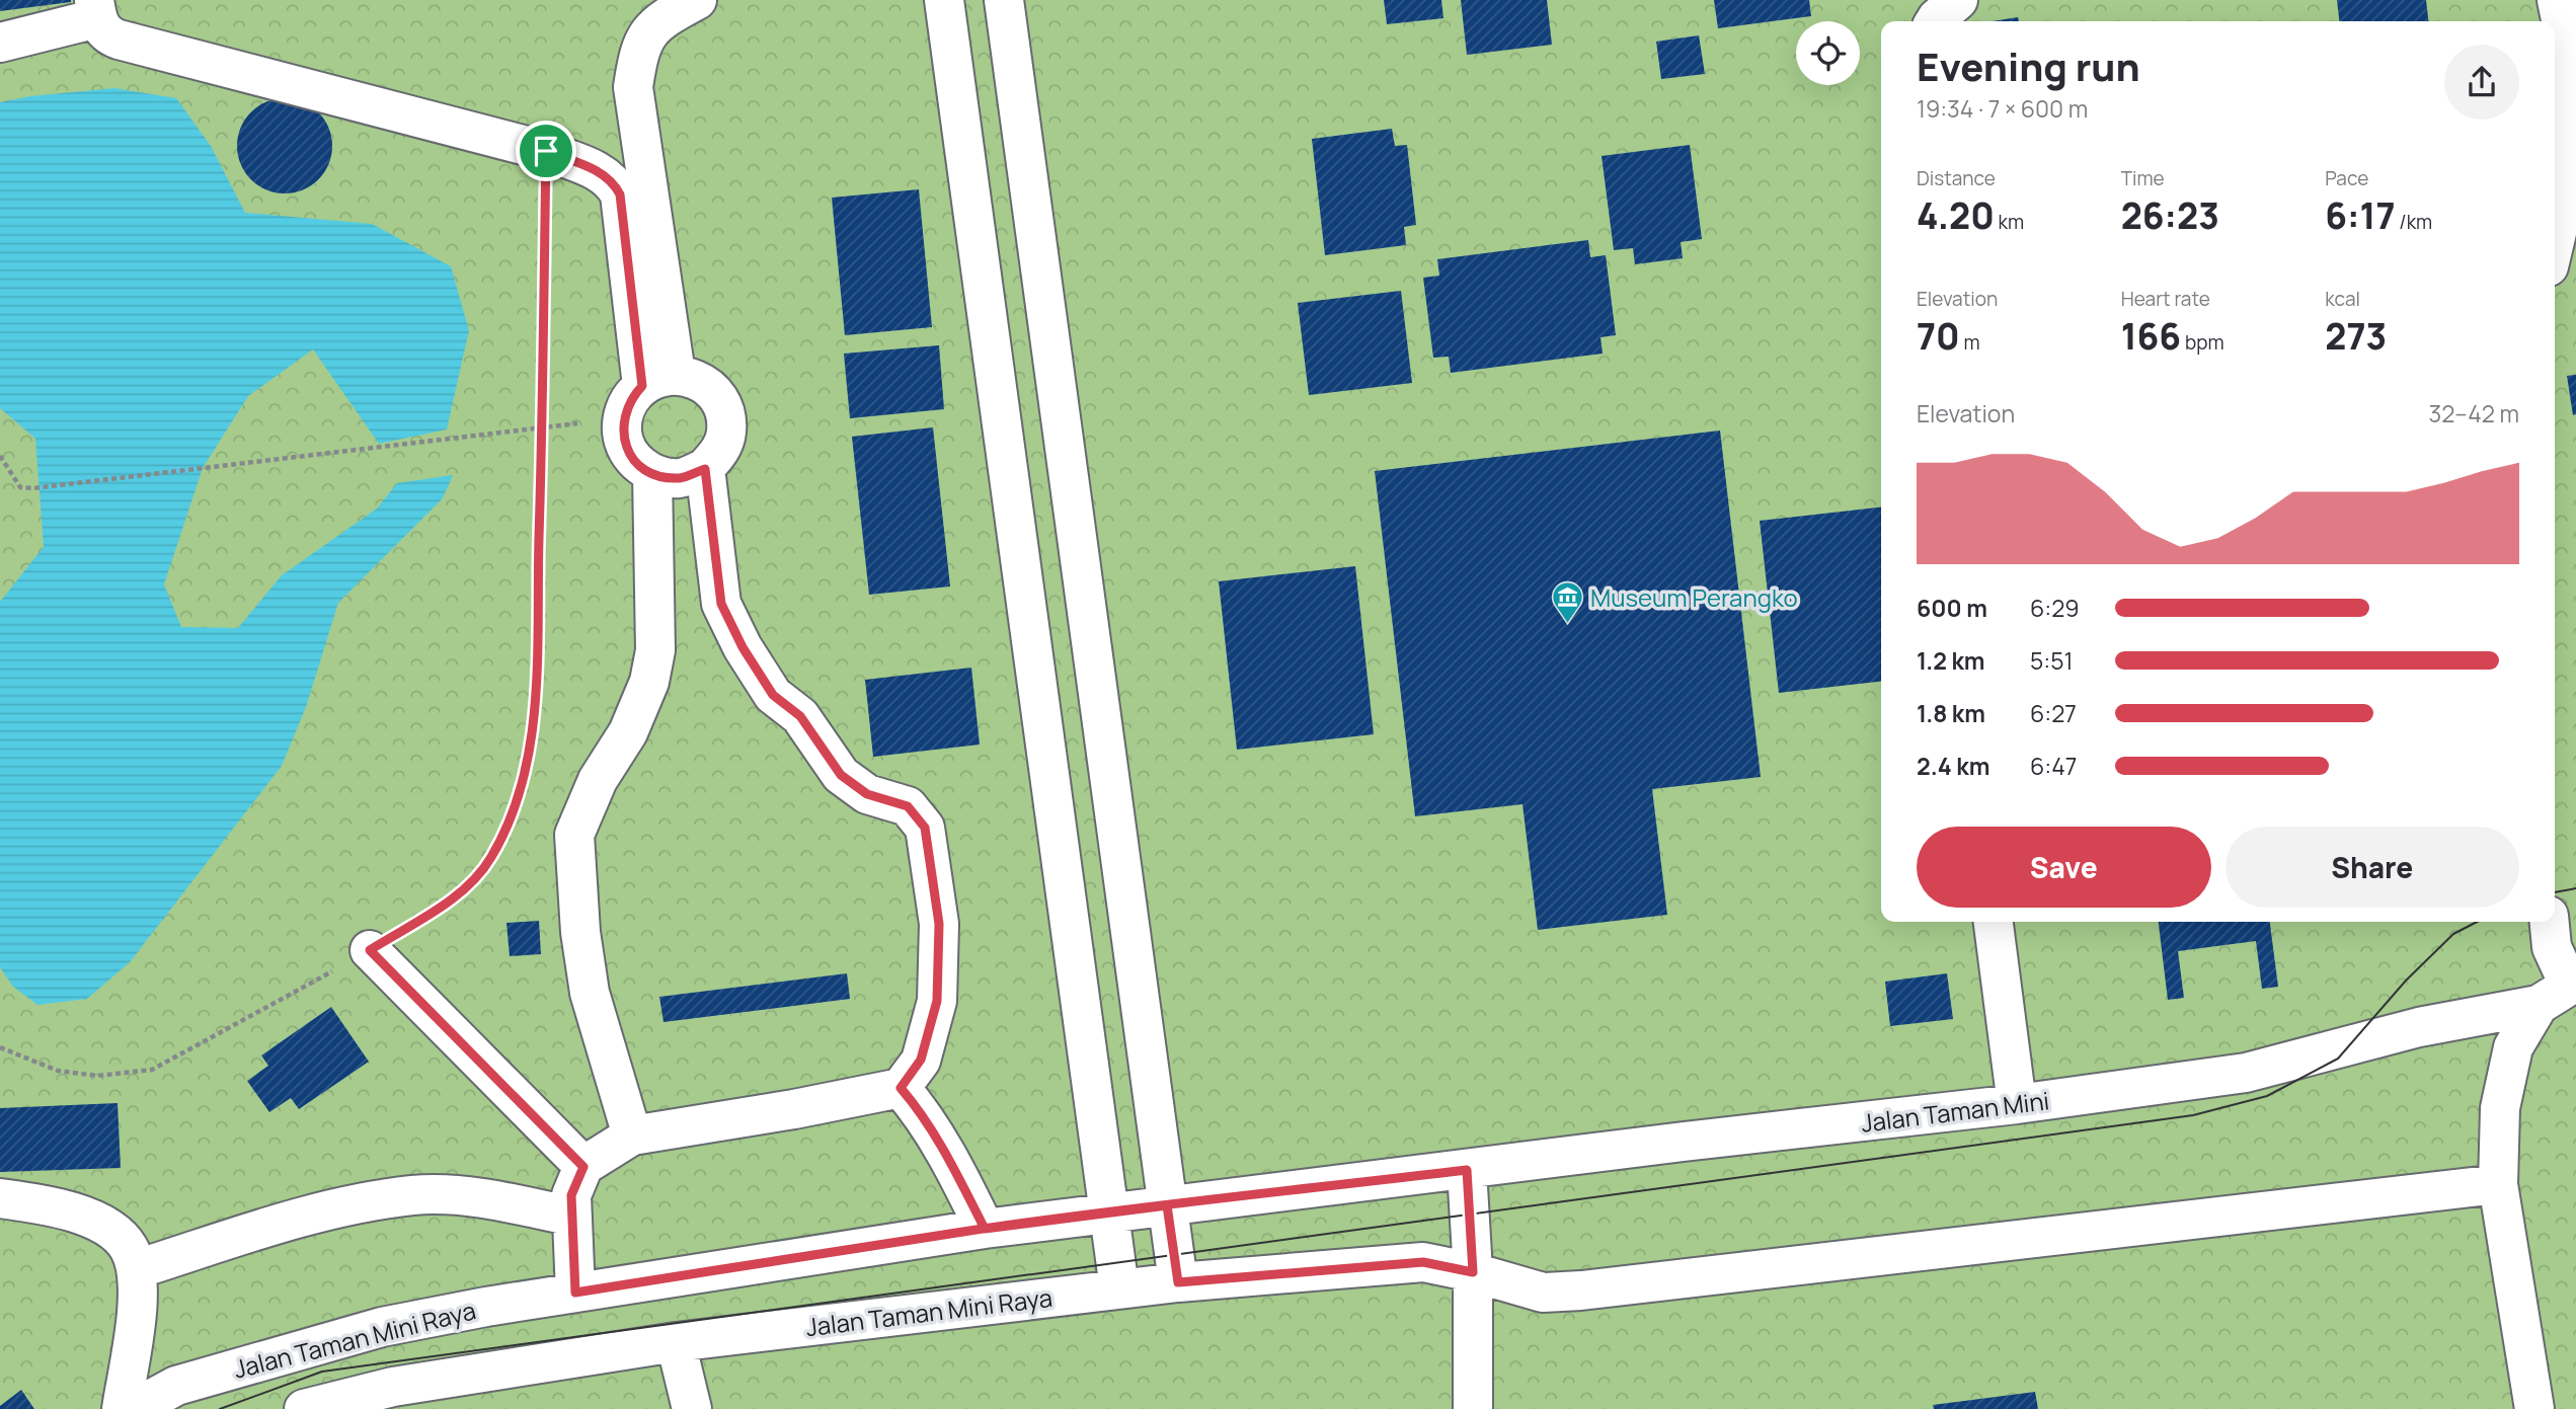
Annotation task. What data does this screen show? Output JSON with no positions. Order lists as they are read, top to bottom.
{
  "streets": {
    "lane": ["Jalan Taman Mini", "Jalan Taman Mini Raya"]
  },
  "crossings": [
    ["Jalan Taman Mini", "Jalan Taman Mini Raya"]
  ],
  "places": {
    "museum": ["Museum Perangko"]
  },
  "page": {
    "heading": ["Evening run", "19:34 · 7 × 600 m"],
    "stats": [
      ["Distance", "4.20 km"],
      ["Time", "26:23"],
      ["Pace", "6:17 /km"],
      ["Elevation", "70 m"],
      ["Heart rate", "166 bpm"],
      ["kcal", "273"]
    ],
    "chart": ["Elevation", "32–42 m"],
    "list": [
      {
        "name": "600 m",
        "note": "6:29"
      },
      {
        "name": "1.2 km",
        "note": "5:51"
      },
      {
        "name": "1.8 km",
        "note": "6:27"
      },
      {
        "name": "2.4 km",
        "note": "6:47"
      }
    ],
    "buttons": ["Save", "Share"]
  }
}
